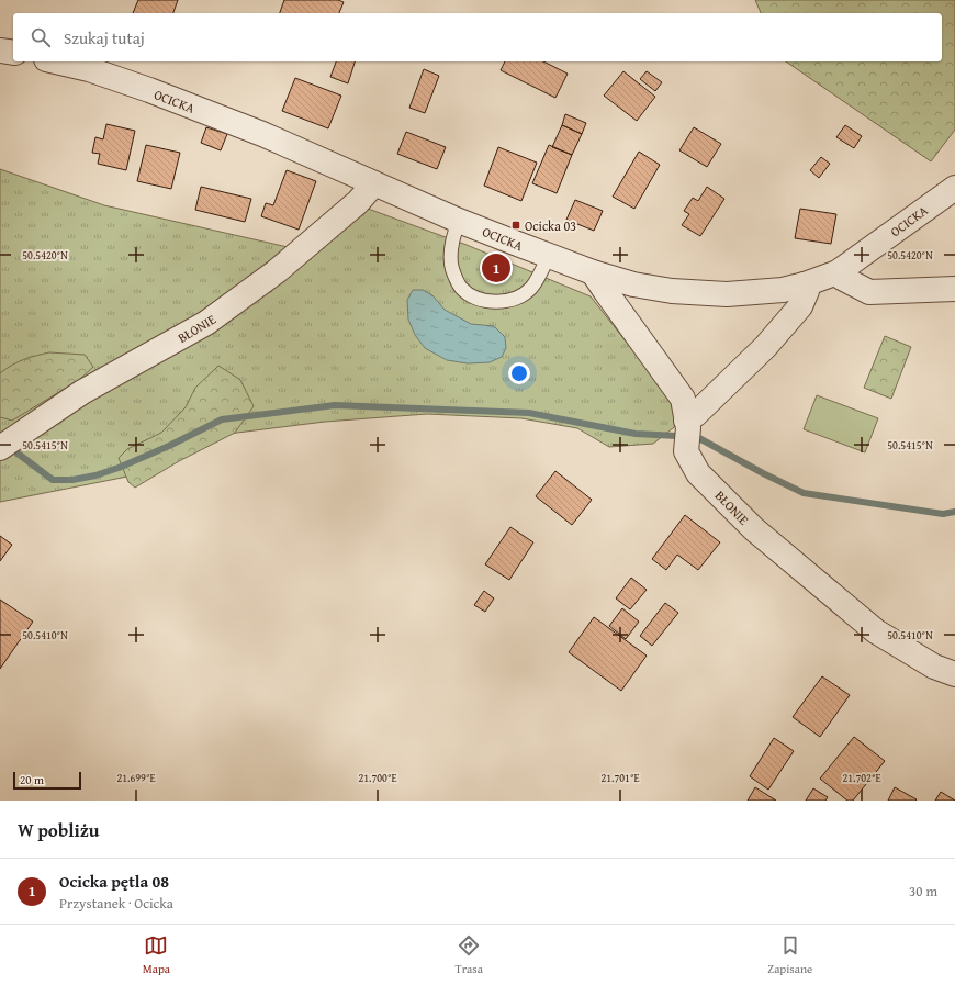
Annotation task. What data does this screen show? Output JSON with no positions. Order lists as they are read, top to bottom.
{
  "streets": {
    "street": ["OCICKA", "BŁONIE"]
  },
  "crossings": [
    ["OCICKA", "BŁONIE"]
  ],
  "places": {
    "transit": ["Ocicka 03"]
  },
  "scale_bar": "20 m",
  "page": {
    "search": "Szukaj tutaj",
    "pins": "1",
    "scale": "20 m",
    "heading": "W pobliżu",
    "list": [
      {
        "mark": "1",
        "name": "Ocicka pętla 08",
        "note": "Przystanek · Ocicka",
        "value": "30 m"
      }
    ],
    "nav": ["Mapa", "Trasa", "Zapisane"]
  },
  "coordinates": [
    "50.5420°N",
    "50.5415°N",
    "50.5410°N",
    "21.699°E",
    "21.700°E",
    "21.701°E",
    "21.702°E"
  ]
}
